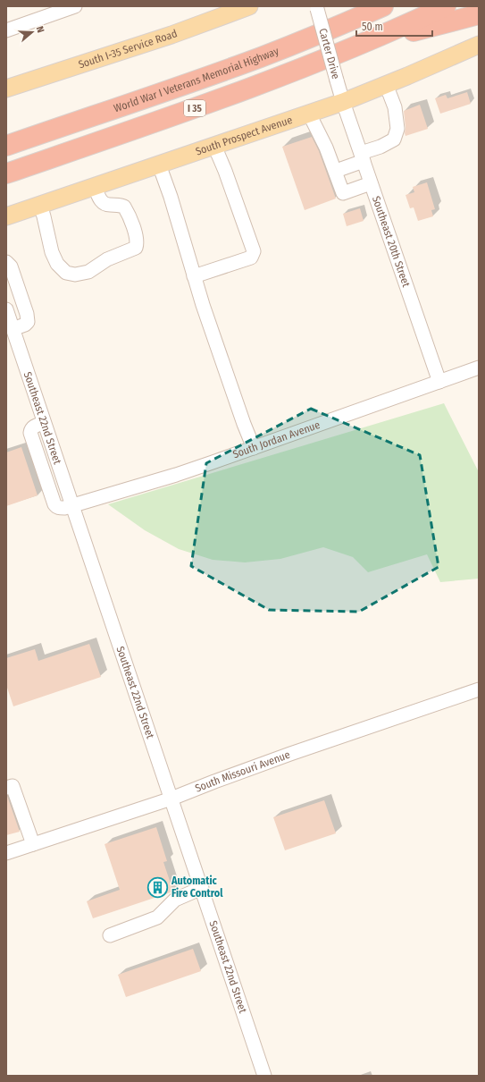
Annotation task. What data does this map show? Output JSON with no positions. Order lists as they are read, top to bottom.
{
  "streets": {
    "highway": ["World War I Veterans Memorial Highway", "I 35"],
    "main road": ["South I-35 Service Road", "South Prospect Avenue"],
    "street": [
      "Carter Drive",
      "Southeast 20th Street",
      "Southeast 22nd Street",
      "South Jordan Avenue",
      "South Missouri Avenue"
    ]
  },
  "crossings": [
    ["Carter Drive", "South Prospect Avenue"],
    ["Carter Drive", "Southeast 20th Street"],
    ["South Prospect Avenue", "Southeast 20th Street"],
    ["Southeast 20th Street", "South Jordan Avenue"],
    ["Southeast 22nd Street", "South Jordan Avenue"],
    ["Southeast 22nd Street", "South Missouri Avenue"]
  ],
  "places": {
    "building": ["Automatic Fire Control"]
  },
  "scale_bar": "50 m",
  "north": "right"
}
